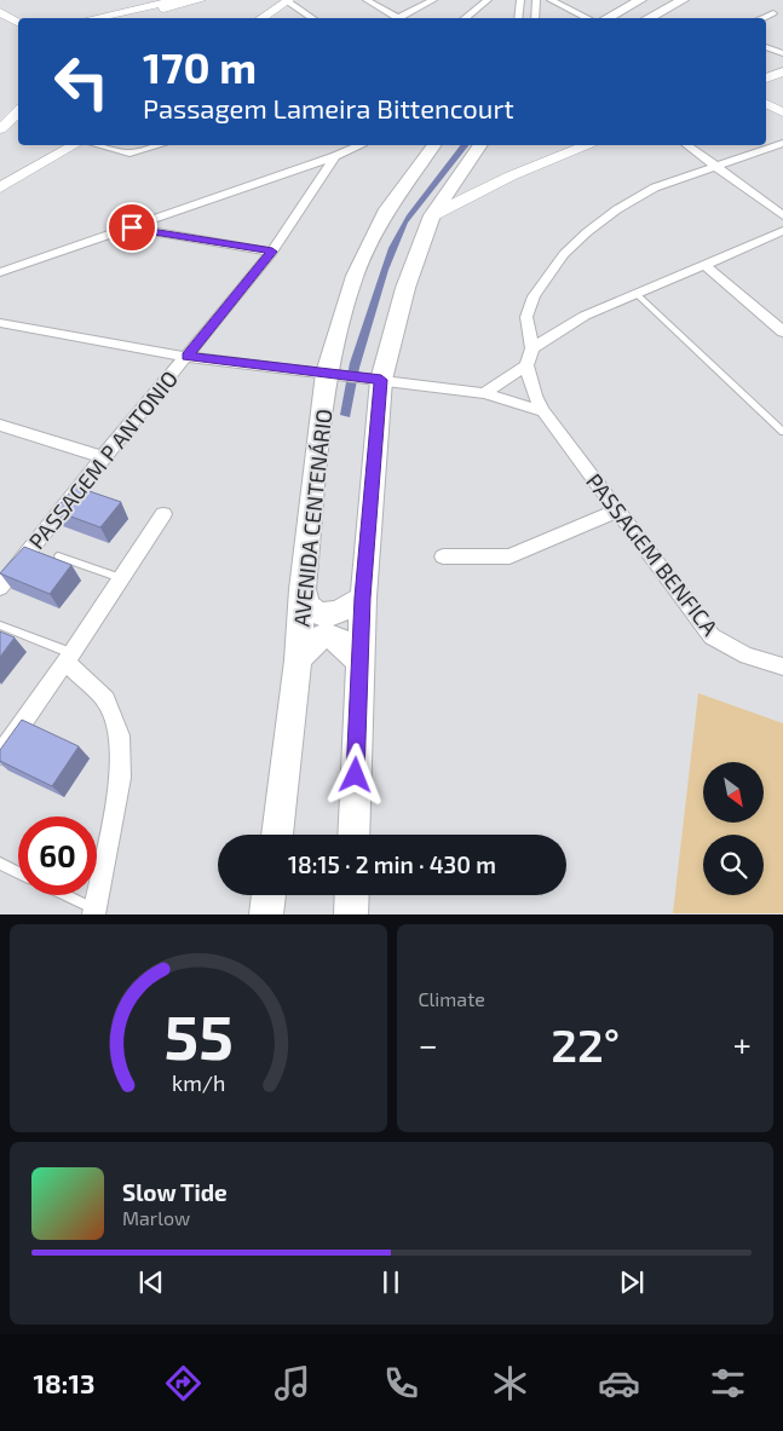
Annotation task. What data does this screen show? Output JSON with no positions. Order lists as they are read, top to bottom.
{
  "streets": {
    "main road": ["AVENIDA CENTENÁRIO"],
    "street": ["PASSAGEM P ANTONIO", "PASSAGEM BENFICA"]
  },
  "north": "bottom right",
  "page": {
    "turn": ["170 m", "Passagem Lameira Bittencourt"],
    "limit": "60",
    "trip": "18:15 · 2 min · 430 m",
    "tile": "Climate",
    "heat": ["−", "22°", "+"],
    "song": ["Slow Tide", "Marlow"],
    "tabs": "18:13",
    "gauge": ["55", "km/h"]
  }
}
